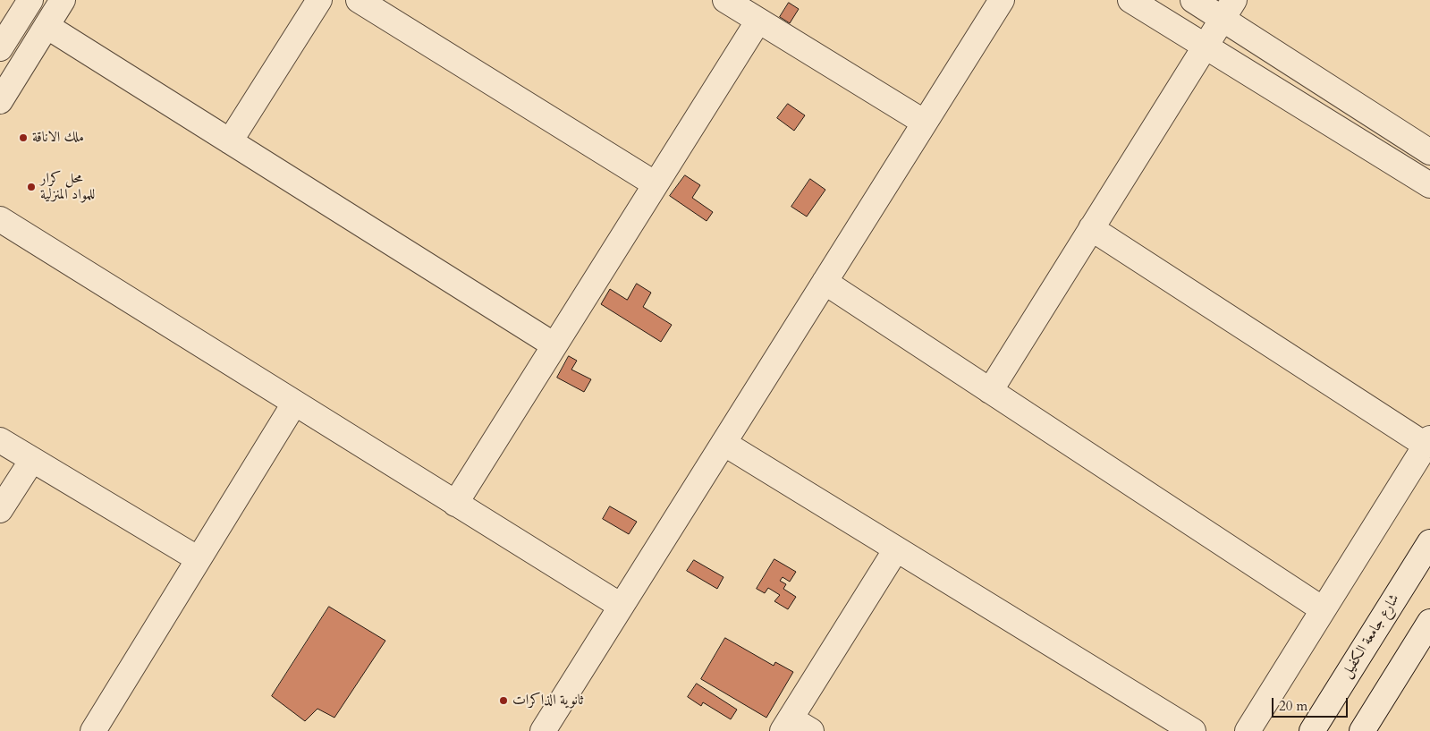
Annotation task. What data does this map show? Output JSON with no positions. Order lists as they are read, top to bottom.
{
  "streets": {
    "street": ["شارع جامعة الكفيل"]
  },
  "places": ["ملك الاناقة", "محل كرار للمواد المنزلية", "ثانوية الذاكرات"],
  "scale_bar": "20 m"
}
